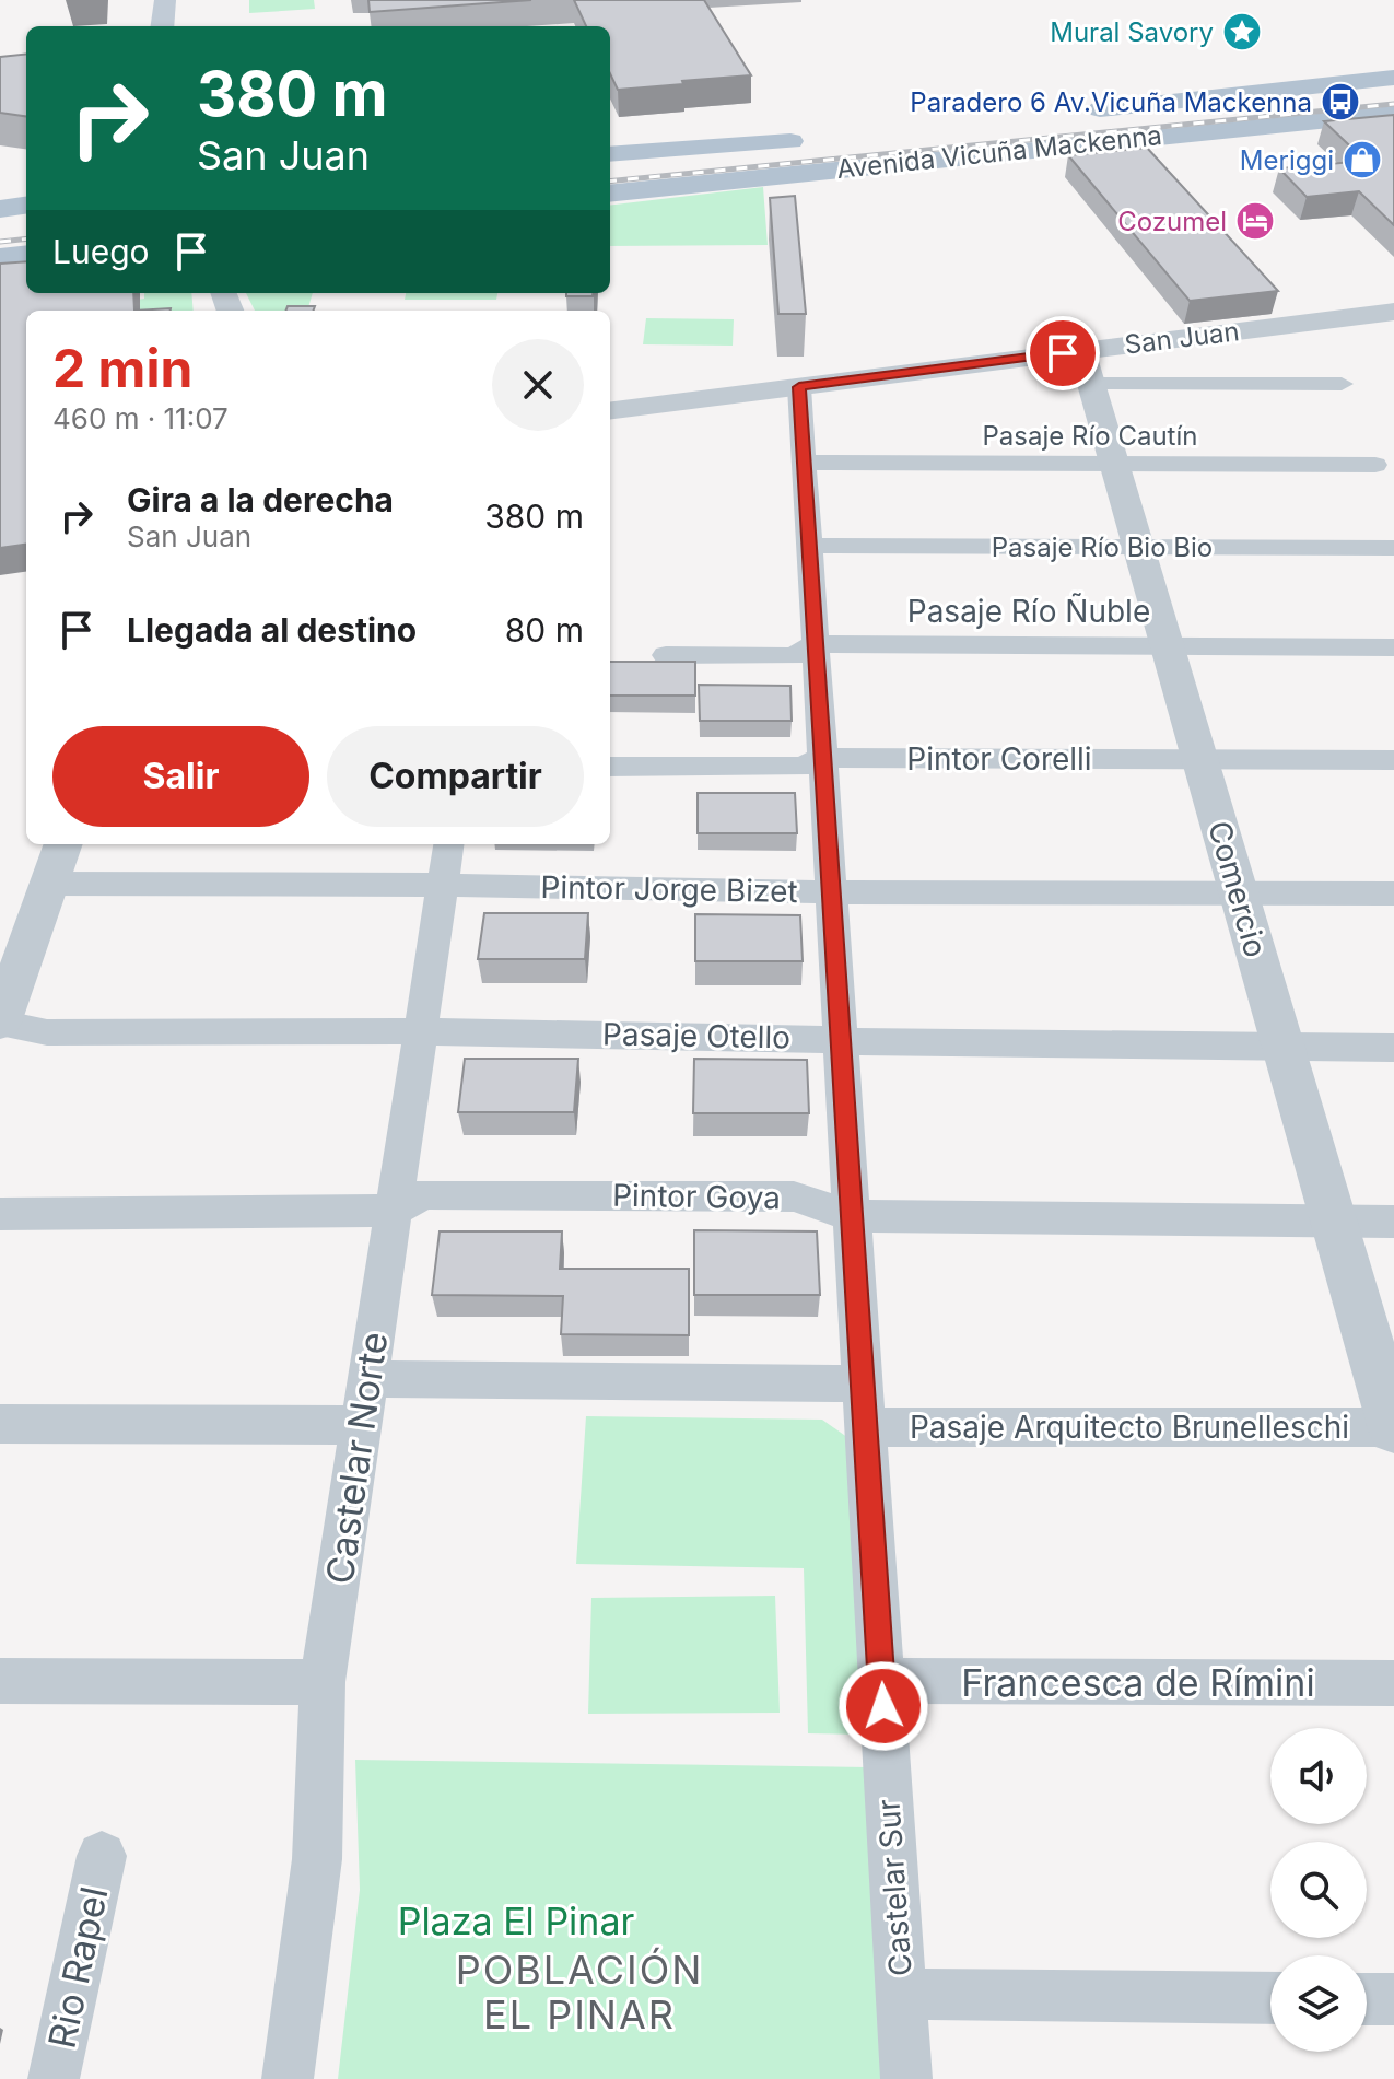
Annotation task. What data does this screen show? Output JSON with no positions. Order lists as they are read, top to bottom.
{
  "streets": {
    "main road": ["Avenida Vicuña Mackenna"],
    "street": [
      "San Juan",
      "Pasaje Río Cautín",
      "Pasaje Río Bio Bio",
      "Pasaje Río Ñuble",
      "Pintor Corelli",
      "Pintor Jorge Bizet",
      "Comercio",
      "Pasaje Otello",
      "Pintor Goya",
      "Pasaje Arquitecto Brunelleschi",
      "Castelar Norte",
      "Francesca de Rímini",
      "Castelar Sur",
      "Rio Rapel"
    ]
  },
  "crossings": [
    ["San Juan", "Comercio"],
    ["San Juan", "Castelar Sur"],
    ["Pasaje Río Cautín", "Comercio"],
    ["Pasaje Río Cautín", "Castelar Sur"],
    ["Pasaje Río Bio Bio", "Comercio"],
    ["Pasaje Río Bio Bio", "Castelar Sur"],
    ["Pasaje Río Ñuble", "Comercio"],
    ["Pasaje Río Ñuble", "Castelar Sur"],
    ["Pintor Corelli", "Comercio"],
    ["Pintor Corelli", "Castelar Sur"],
    ["Pintor Jorge Bizet", "Comercio"],
    ["Pintor Jorge Bizet", "Castelar Norte"],
    ["Pintor Jorge Bizet", "Castelar Sur"],
    ["Comercio", "Pasaje Otello"],
    ["Comercio", "Pintor Goya"],
    ["Comercio", "Pasaje Arquitecto Brunelleschi"],
    ["Pasaje Otello", "Castelar Norte"],
    ["Pasaje Otello", "Castelar Sur"],
    ["Pintor Goya", "Castelar Norte"],
    ["Pintor Goya", "Castelar Sur"],
    ["Pasaje Arquitecto Brunelleschi", "Castelar Sur"],
    ["Francesca de Rímini", "Castelar Sur"]
  ],
  "districts": ["POBLACIÓN EL PINAR"],
  "parks": ["Plaza El Pinar"],
  "places": {
    "place": ["Mural Savory"],
    "bus stop": ["Paradero 6 Av.Vicuña Mackenna"],
    "shop": ["Meriggi"],
    "hotel": ["Cozumel"]
  },
  "page": {
    "turn": ["380 m", "San Juan"],
    "then": "Luego",
    "heading": ["2 min", "460 m · 11:07"],
    "list": [
      {
        "name": "Gira a la derecha",
        "note": "San Juan",
        "value": "380 m"
      },
      {
        "name": "Llegada al destino",
        "value": "80 m"
      }
    ],
    "buttons": ["Salir", "Compartir"]
  }
}
